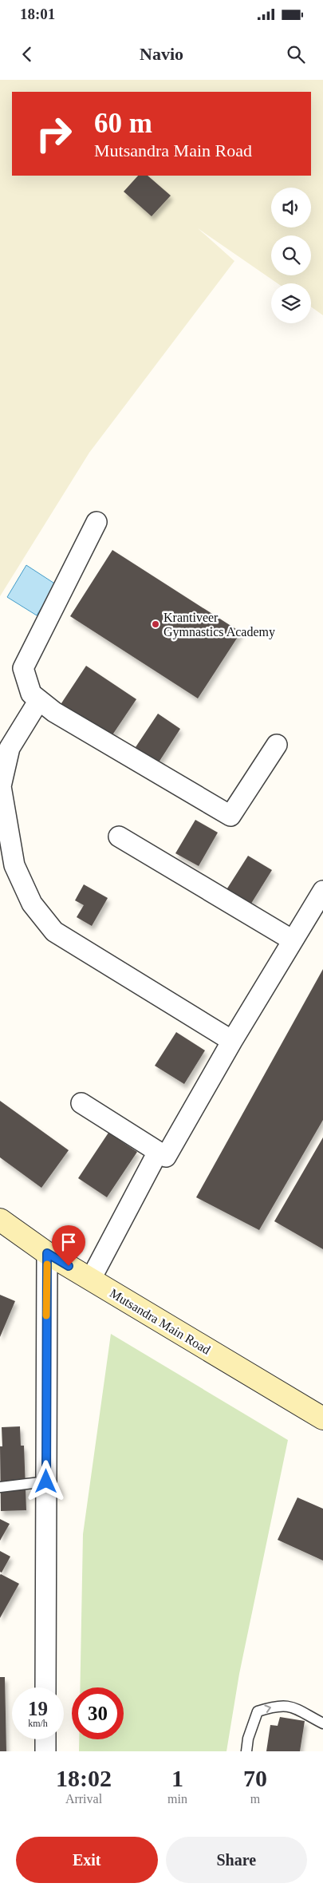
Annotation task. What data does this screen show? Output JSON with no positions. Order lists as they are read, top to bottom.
{
  "streets": {
    "street": ["Mutsandra Main Road"]
  },
  "places": ["Krantiveer Gymnastics Academy"],
  "page": {
    "status": "18:01",
    "header": "Navio",
    "turn": ["60 m", "Mutsandra Main Road"],
    "speed": "19 km/h",
    "limit": "30",
    "eta": [
      "18:02",
      "Arrival",
      "1",
      "min",
      "70",
      "m"
    ],
    "buttons": ["Exit", "Share"]
  }
}
